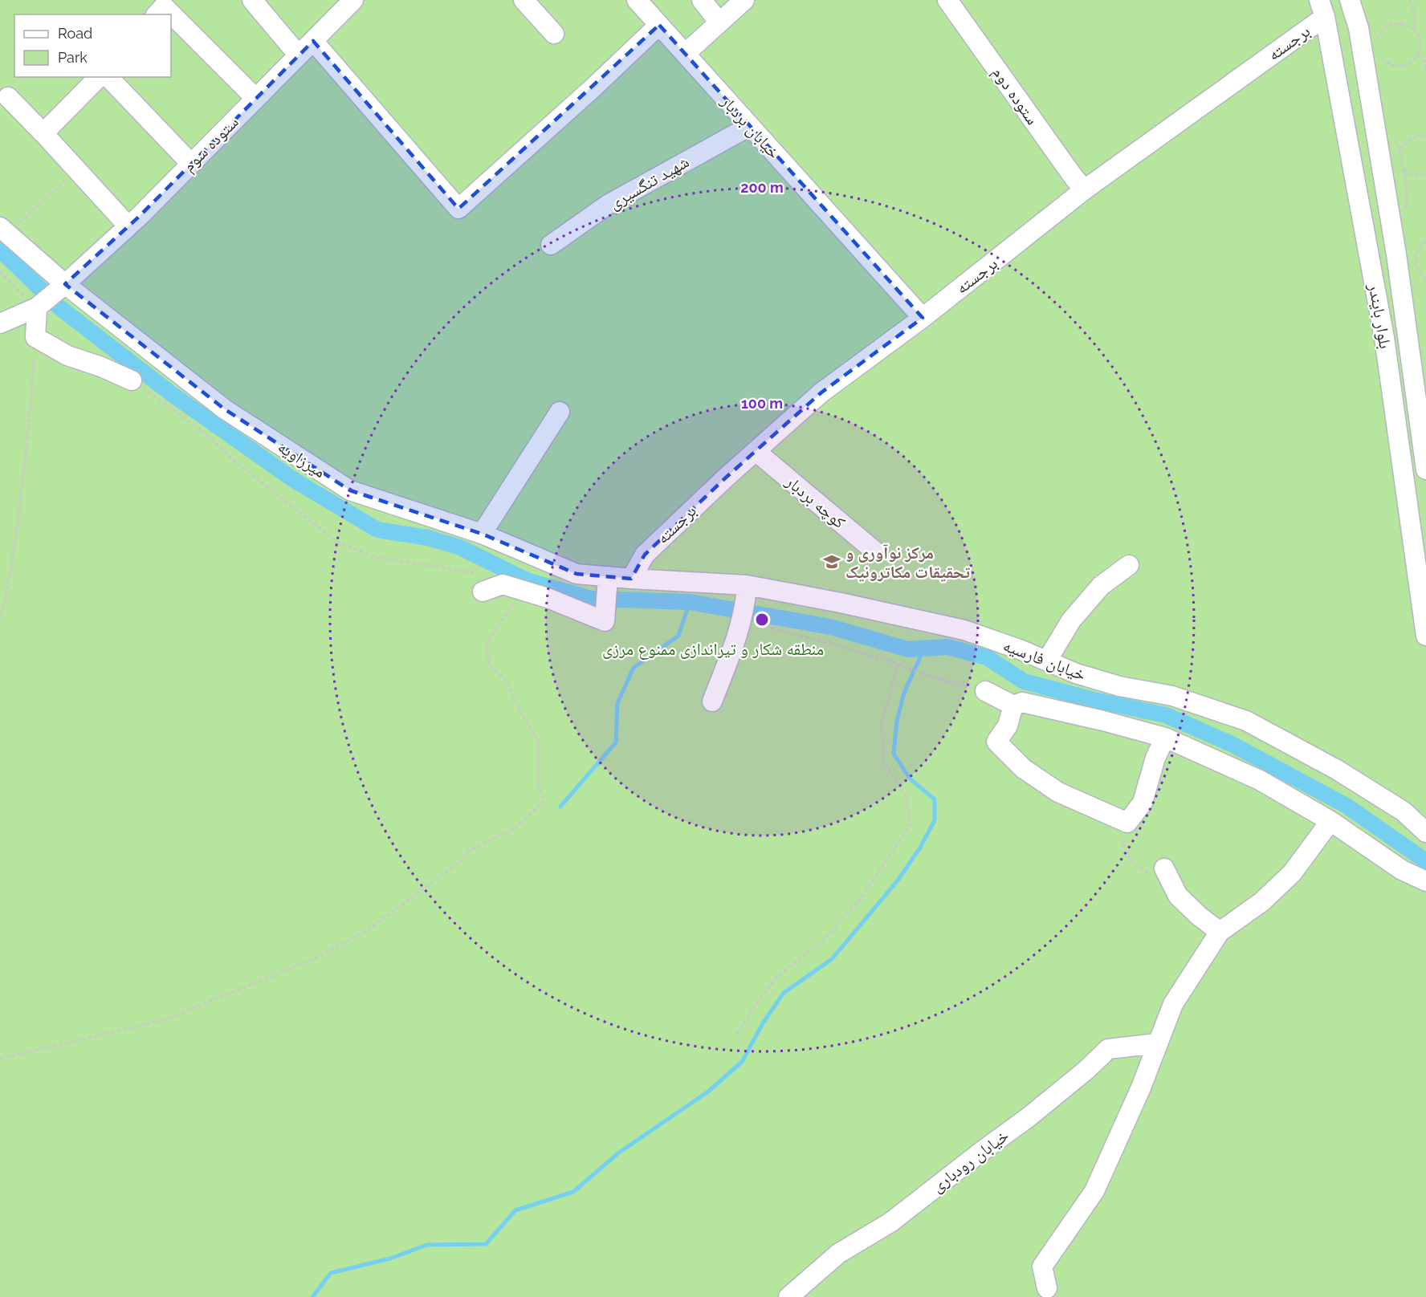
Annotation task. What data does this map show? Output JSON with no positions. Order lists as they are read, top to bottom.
{
  "streets": {
    "street": [
      "برجسته",
      "ستوده دوم",
      "خیابان بردبار",
      "ستوده سوم",
      "شهید تنگسیری",
      "بلوار بایندر",
      "میرزاویه",
      "کوچه بردبار",
      "خیابان فارسیه",
      "خیابان رودباری"
    ]
  },
  "crossings": [
    ["برجسته", "ستوده دوم"],
    ["برجسته", "خیابان بردبار"],
    ["برجسته", "بلوار بایندر"],
    ["برجسته", "میرزاویه"],
    ["برجسته", "کوچه بردبار"],
    ["برجسته", "خیابان فارسیه"],
    ["خیابان بردبار", "شهید تنگسیری"],
    ["ستوده سوم", "میرزاویه"],
    ["میرزاویه", "خیابان فارسیه"]
  ],
  "parks": ["منطقه شکار و تیراندازی ممنوع مرزی"],
  "places": {
    "school or university": ["مرکز نوآوری و تحقیقات مکاترونیک"]
  },
  "legend": ["Road", "Park"],
  "rings": ["200 m", "100 m"]
}
